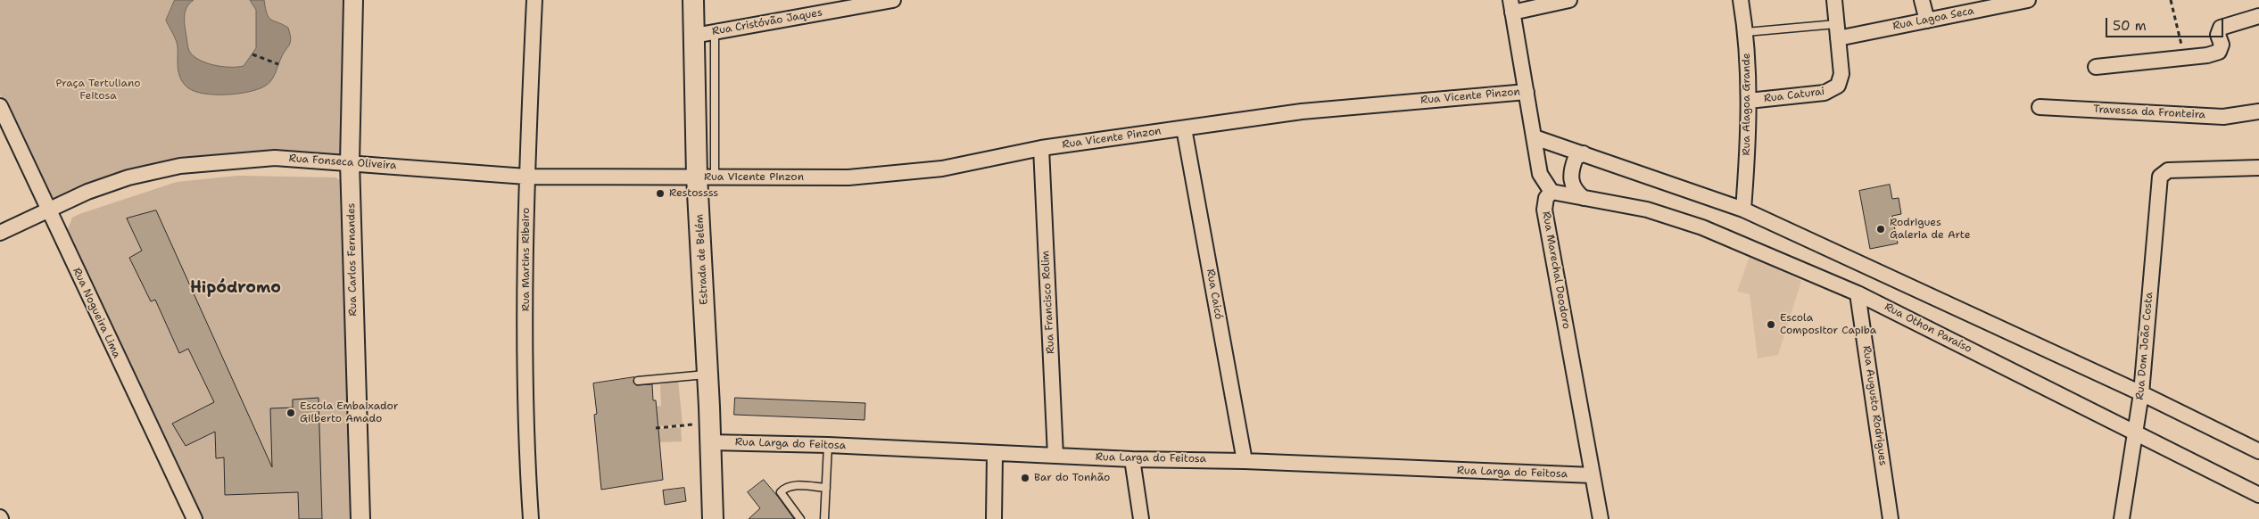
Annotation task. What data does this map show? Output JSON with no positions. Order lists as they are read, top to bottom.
{
  "streets": {
    "main road": ["Estrada de Belém"],
    "street": [
      "Rua Lagoa Seca",
      "Rua Cristóvão Jaques",
      "Rua Caturai",
      "Rua Vicente Pinzon",
      "Rua Alagoa Grande",
      "Travessa da Fronteira",
      "Rua Fonseca Oliveira",
      "Rua Carlos Fernandes",
      "Rua Martins Ribeiro",
      "Rua Marechal Deodoro",
      "Rua Caicó",
      "Rua Francisco Rolim",
      "Rua Nogueira Lima",
      "Rua Othon Paraíso",
      "Rua Dom João Costa",
      "Rua Augusto Rodrigues",
      "Rua Larga do Feitosa"
    ]
  },
  "crossings": [
    ["Rua Lagoa Seca", "Rua Caturai"],
    ["Rua Cristóvão Jaques", "Estrada de Belém"],
    ["Rua Caturai", "Rua Alagoa Grande"],
    ["Rua Vicente Pinzon", "Rua Fonseca Oliveira"],
    ["Rua Vicente Pinzon", "Estrada de Belém"],
    ["Rua Vicente Pinzon", "Rua Caicó"],
    ["Rua Vicente Pinzon", "Rua Francisco Rolim"],
    ["Rua Fonseca Oliveira", "Rua Carlos Fernandes"],
    ["Rua Fonseca Oliveira", "Rua Martins Ribeiro"],
    ["Rua Fonseca Oliveira", "Estrada de Belém"],
    ["Rua Fonseca Oliveira", "Rua Nogueira Lima"],
    ["Estrada de Belém", "Rua Larga do Feitosa"],
    ["Rua Marechal Deodoro", "Rua Othon Paraíso"],
    ["Rua Marechal Deodoro", "Rua Larga do Feitosa"],
    ["Rua Caicó", "Rua Larga do Feitosa"],
    ["Rua Francisco Rolim", "Rua Larga do Feitosa"],
    ["Rua Othon Paraíso", "Rua Dom João Costa"],
    ["Rua Othon Paraíso", "Rua Augusto Rodrigues"]
  ],
  "districts": ["Hipódromo"],
  "parks": ["Praça Tertuliano Feitosa"],
  "places": [
    "Restossss",
    "Rodrigues Galeria de Arte",
    "Escola Compositor Capiba",
    "Escola Embaixador Gilberto Amado",
    "Bar do Tonhão"
  ],
  "scale_bar": "50 m"
}
